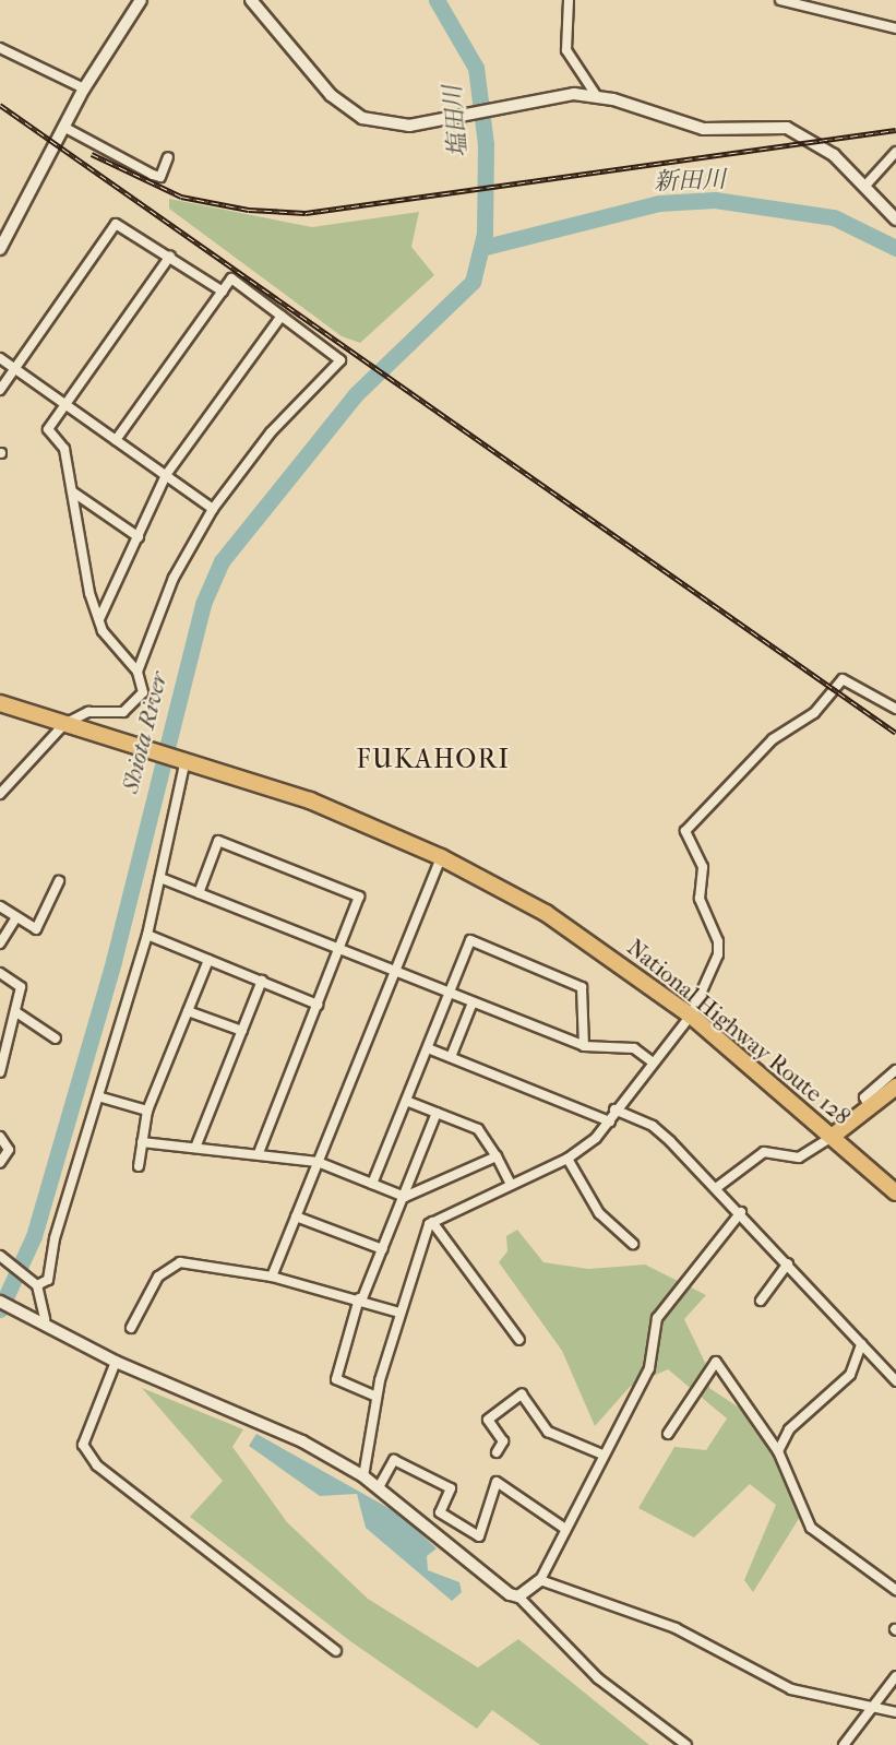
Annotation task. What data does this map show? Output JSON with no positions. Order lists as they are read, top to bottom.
{
  "streets": {
    "highway": ["National Highway Route 128"]
  },
  "districts": ["FUKAHORI"],
  "water": ["塩田川", "新田川", "Shiota River"]
}
